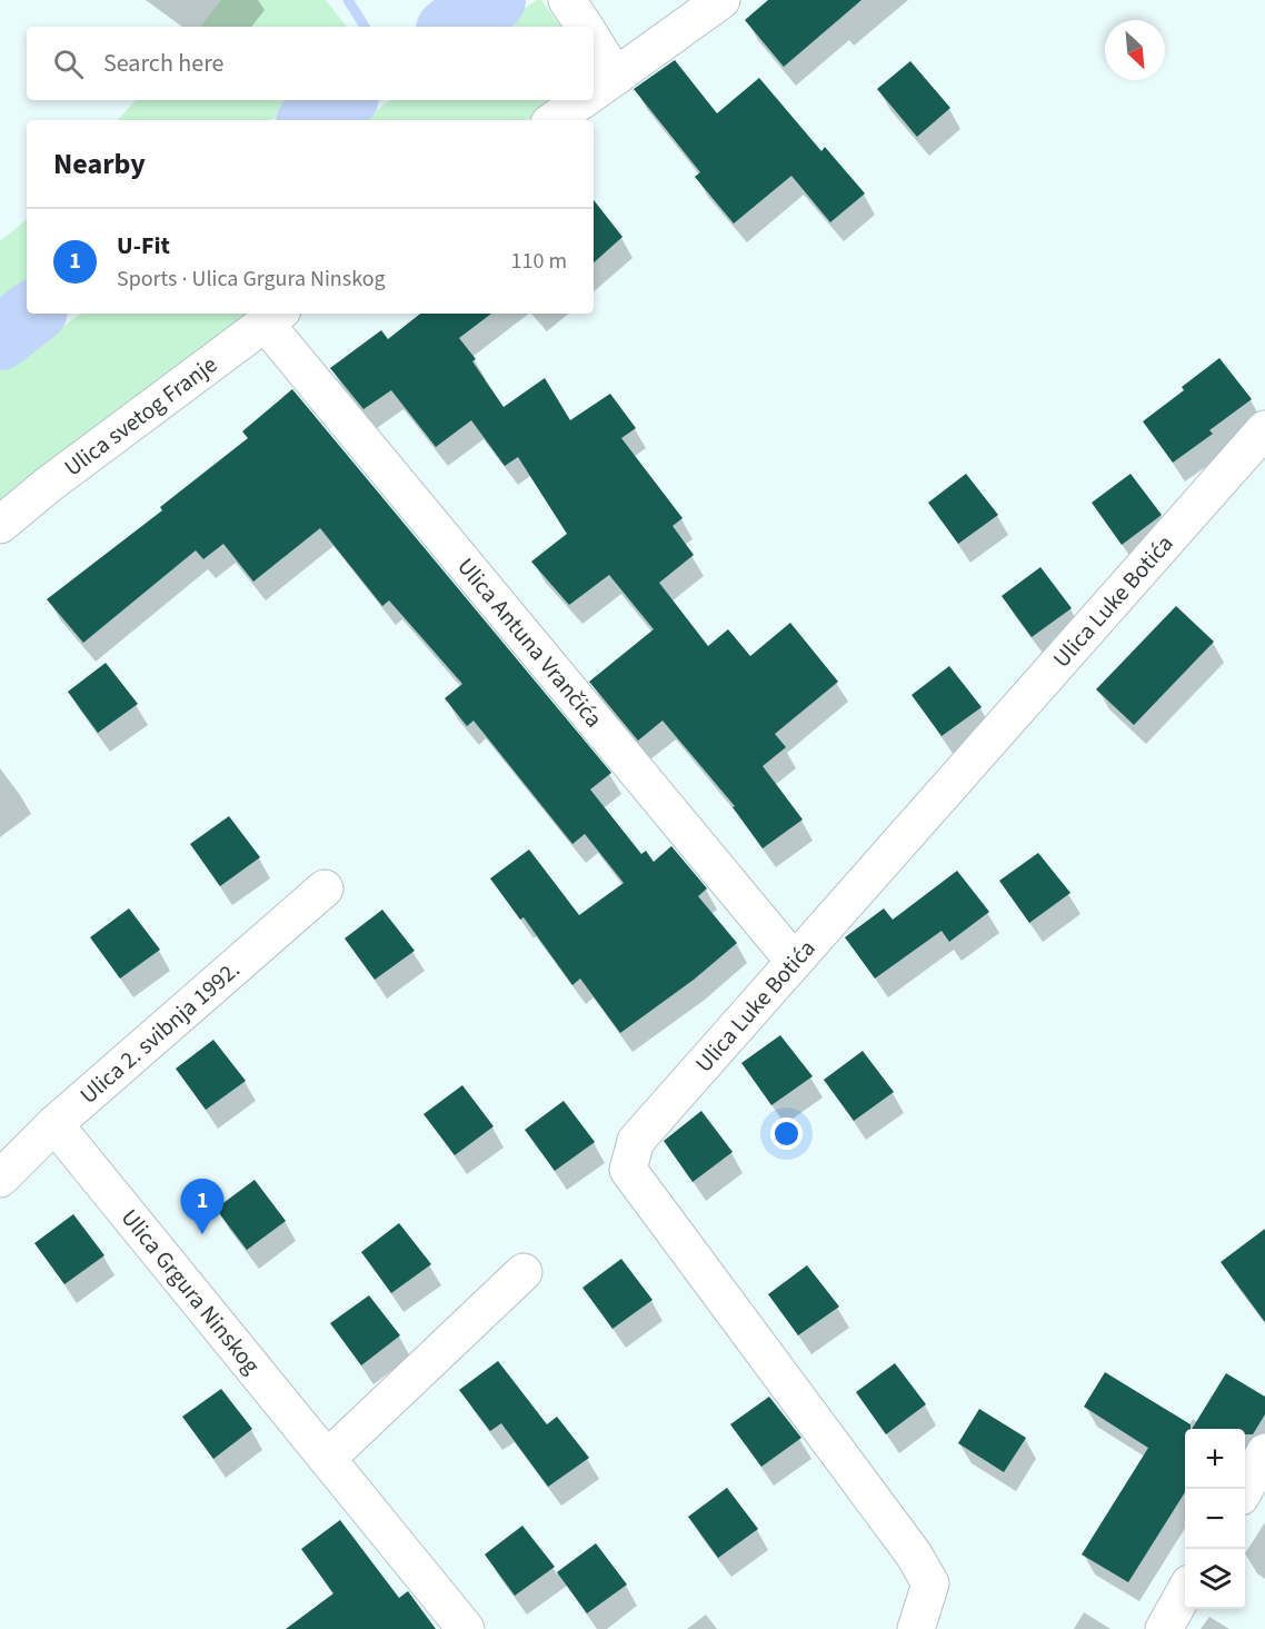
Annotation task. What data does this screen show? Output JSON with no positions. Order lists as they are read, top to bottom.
{
  "streets": {
    "street": [
      "Ulica svetog Franje",
      "Ulica Luke Botića",
      "Ulica Antuna Vrančića",
      "Ulica 2. svibnja 1992.",
      "Ulica Grgura Ninskog"
    ]
  },
  "crossings": [
    ["Ulica svetog Franje", "Ulica Antuna Vrančića"],
    ["Ulica Luke Botića", "Ulica Antuna Vrančića"],
    ["Ulica 2. svibnja 1992.", "Ulica Grgura Ninskog"]
  ],
  "north": "bottom right",
  "page": {
    "search": "Search here",
    "heading": "Nearby",
    "list": [
      {
        "mark": "1",
        "name": "U-Fit",
        "note": "Sports · Ulica Grgura Ninskog",
        "value": "110 m"
      }
    ],
    "pins": "1",
    "map_buttons": ["+", "−"]
  }
}
